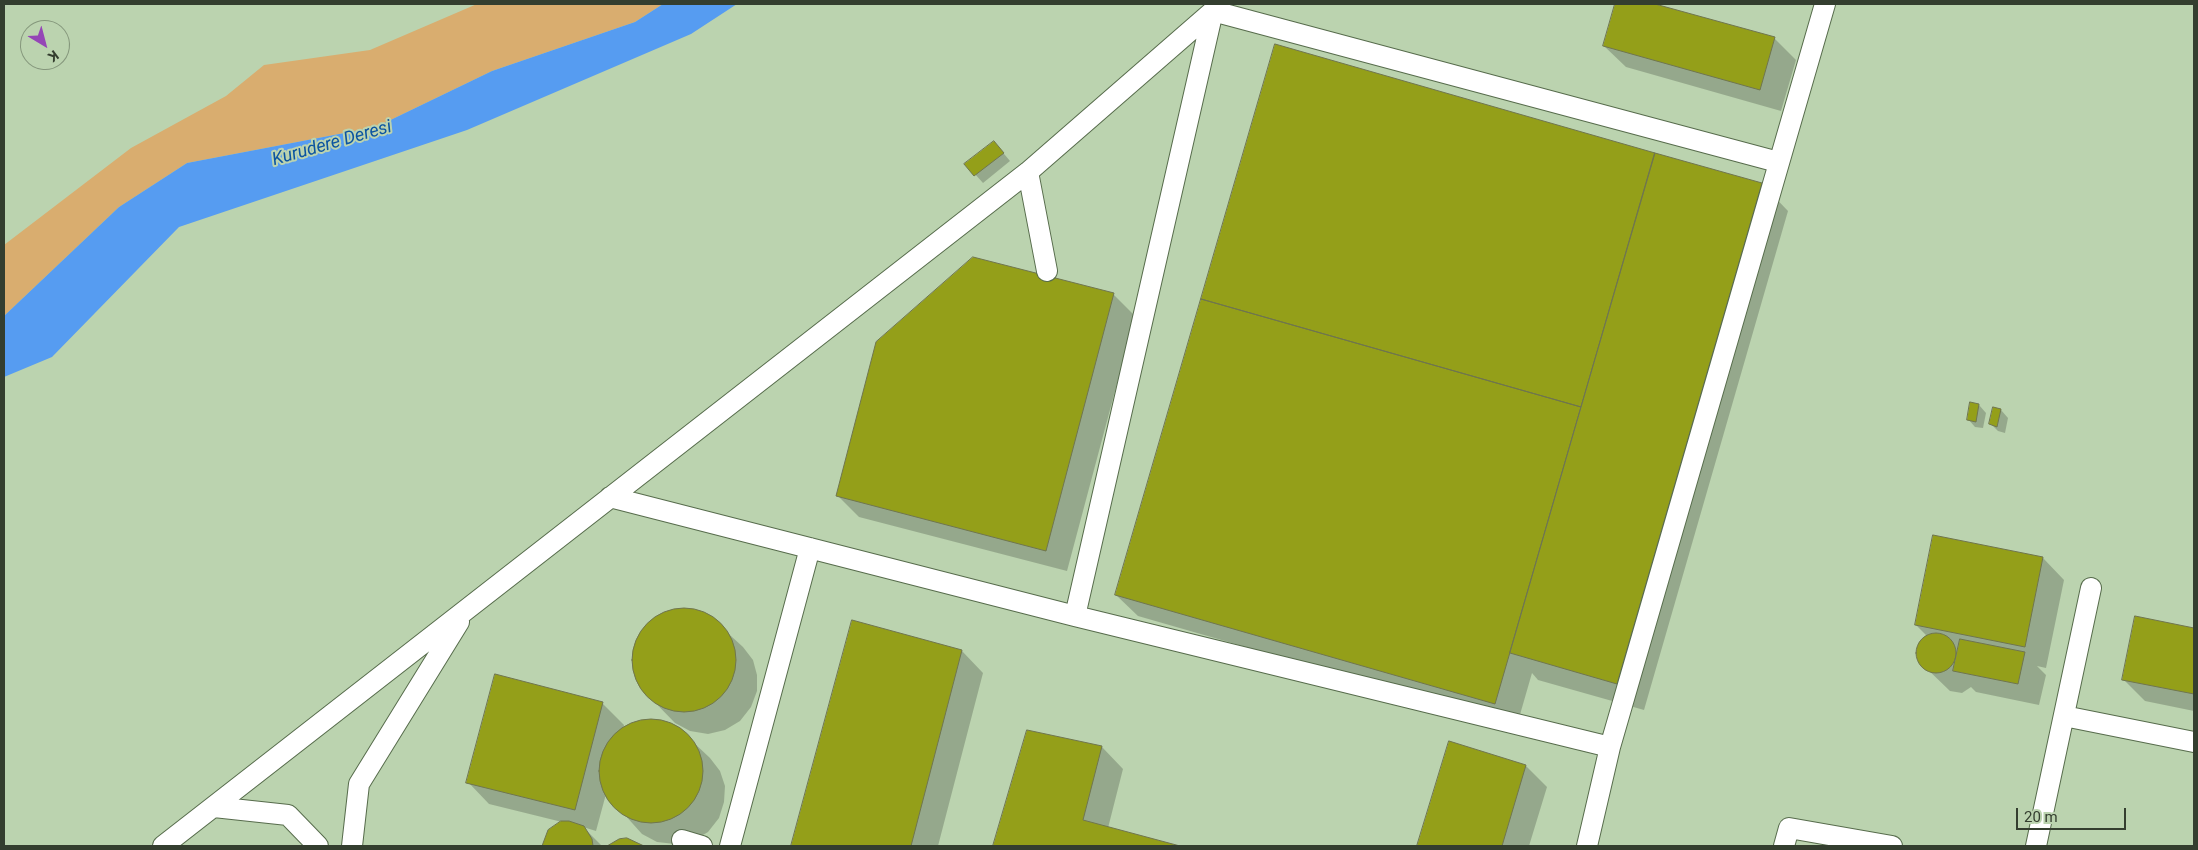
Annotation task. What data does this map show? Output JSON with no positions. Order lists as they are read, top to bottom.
{
  "water": ["Kurudere Deresi"],
  "scale_bar": "20 m",
  "north": "bottom right"
}
